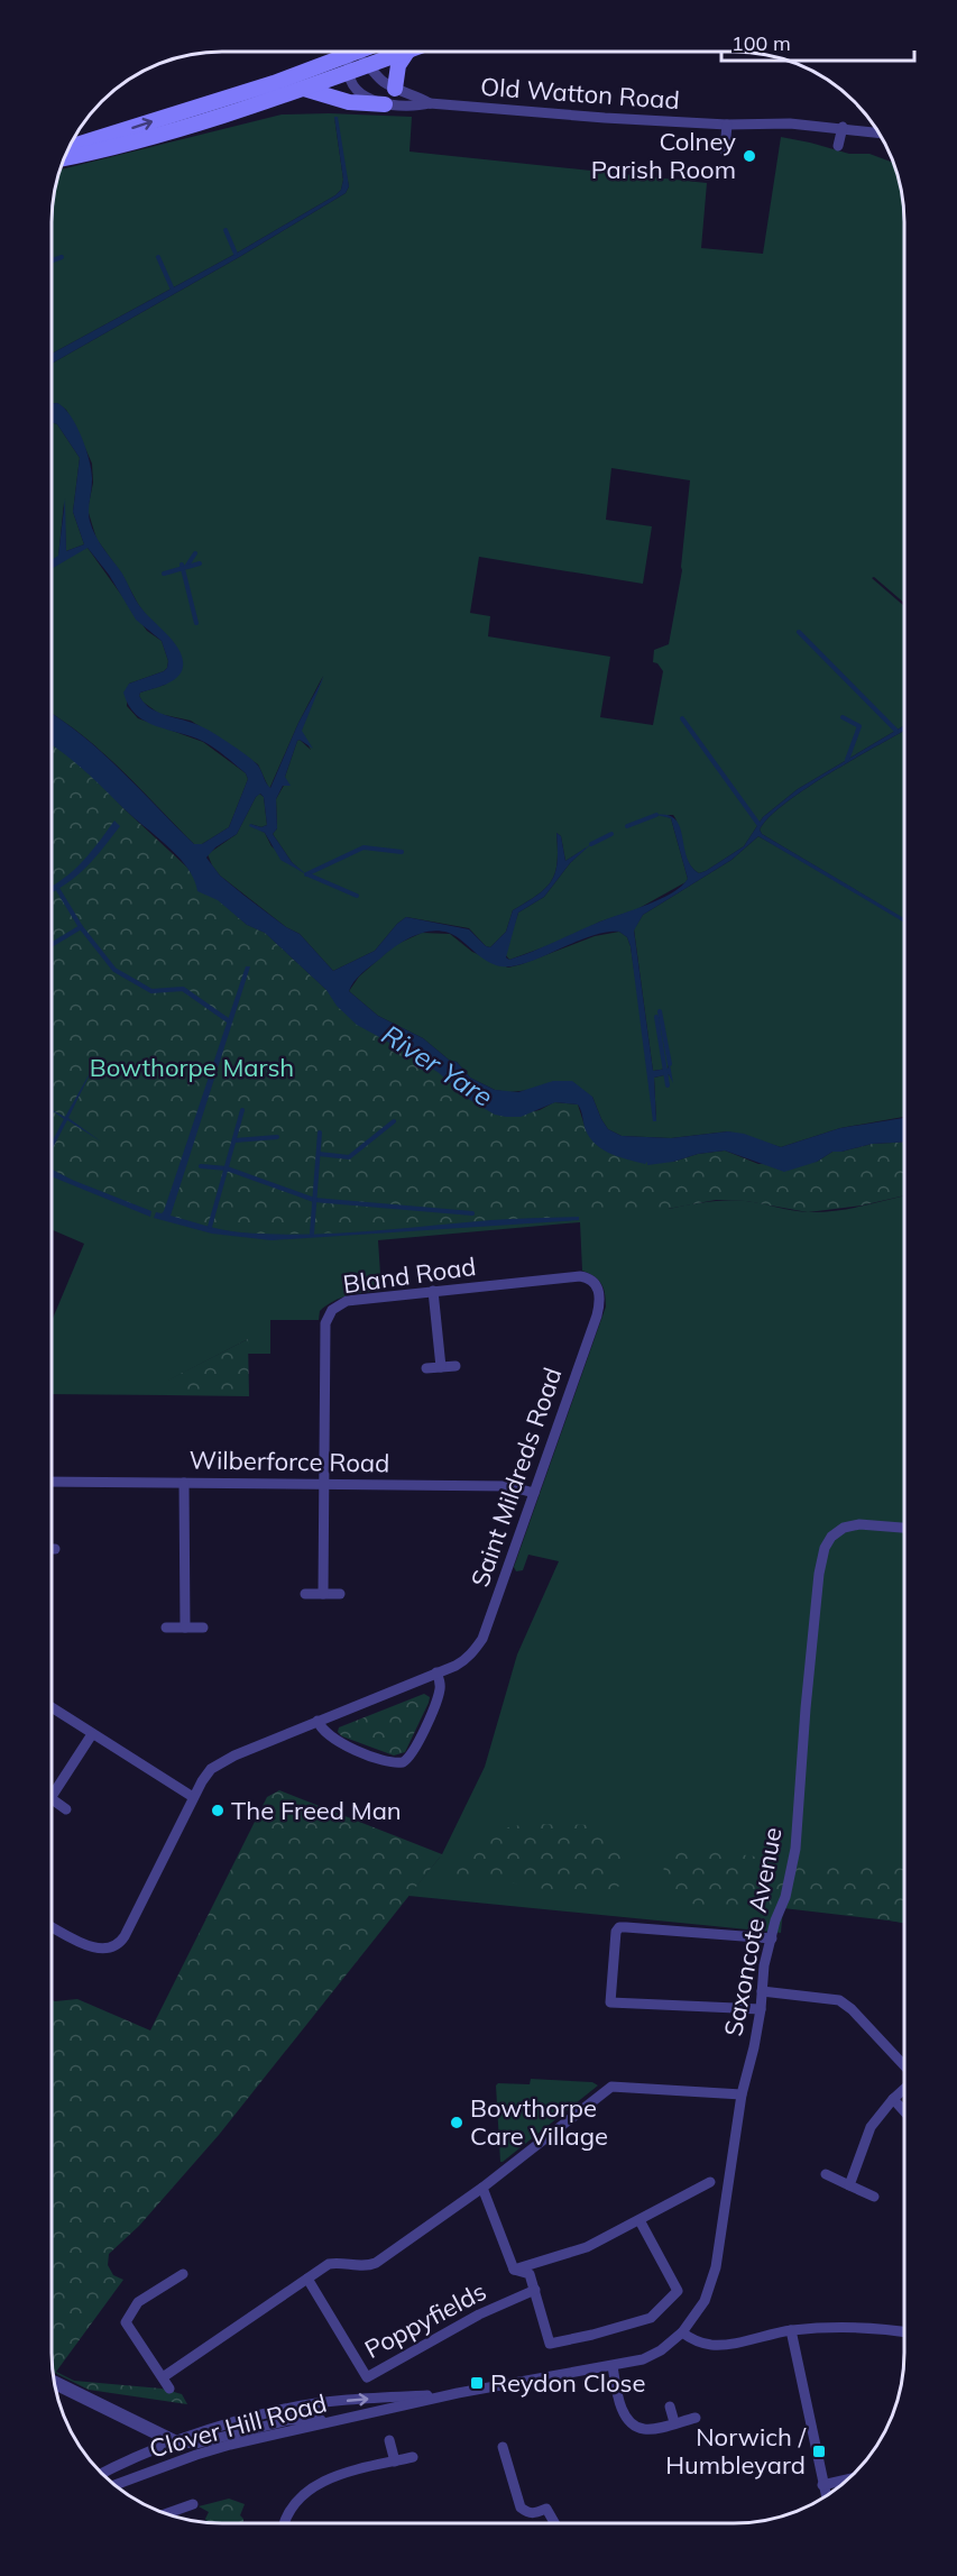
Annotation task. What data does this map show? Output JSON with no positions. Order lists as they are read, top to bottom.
{
  "streets": {
    "street": [
      "Old Watton Road",
      "Bland Road",
      "Wilberforce Road",
      "Saint Mildreds Road",
      "Saxoncote Avenue",
      "Poppyfields",
      "Clover Hill Road"
    ]
  },
  "crossings": [
    ["Bland Road", "Wilberforce Road"],
    ["Bland Road", "Saint Mildreds Road"],
    ["Wilberforce Road", "Saint Mildreds Road"],
    ["Saxoncote Avenue", "Clover Hill Road"]
  ],
  "water": ["River Yare"],
  "parks": ["Bowthorpe Marsh"],
  "places": {
    "other": ["Colney Parish Room", "The Freed Man", "Bowthorpe Care Village"],
    "transit": ["Reydon Close", "Norwich / Humbleyard"]
  },
  "scale_bar": "100 m"
}
